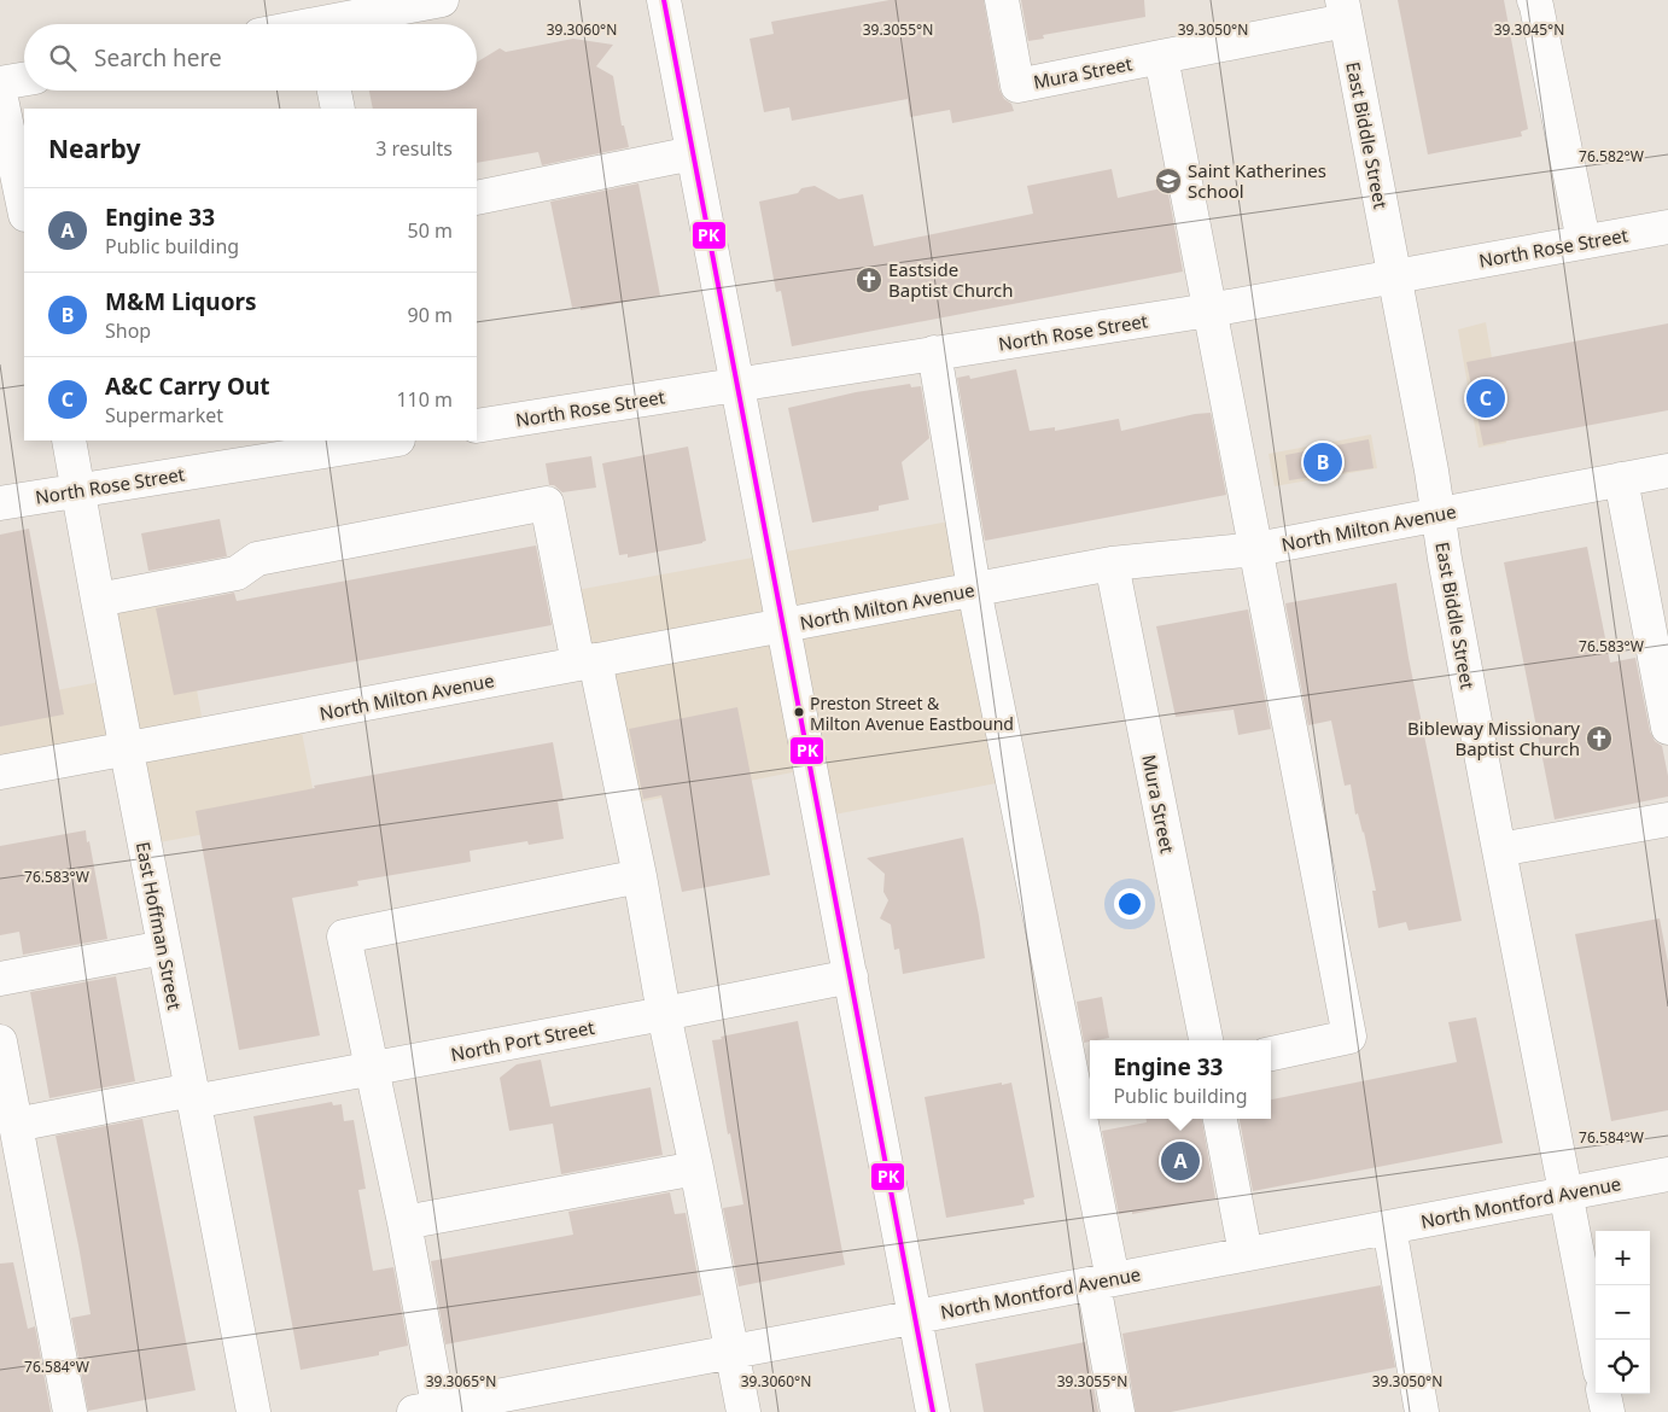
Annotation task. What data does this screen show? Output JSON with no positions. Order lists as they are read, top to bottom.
{
  "streets": {
    "street": [
      "Mura Street",
      "East Biddle Street",
      "North Rose Street",
      "North Milton Avenue",
      "East Hoffman Street",
      "North Port Street",
      "North Montford Avenue"
    ]
  },
  "crossings": [
    ["Mura Street", "North Milton Avenue"],
    ["East Biddle Street", "North Rose Street"],
    ["East Biddle Street", "North Milton Avenue"],
    ["East Biddle Street", "North Montford Avenue"],
    ["North Rose Street", "East Hoffman Street"],
    ["North Milton Avenue", "East Hoffman Street"],
    ["East Hoffman Street", "North Port Street"]
  ],
  "places": {
    "school or university": ["Saint Katherines School"],
    "church": ["Eastside Baptist Church", "Bibleway Missionary Baptist Church"],
    "other": ["Preston Street & Milton Avenue Eastbound"]
  },
  "lines": ["transit line PK"],
  "page": {
    "search": "Search here",
    "heading": ["Nearby", "3 results"],
    "list": [
      {
        "mark": "A",
        "name": "Engine 33",
        "note": "Public building",
        "value": "50 m"
      },
      {
        "mark": "B",
        "name": "M&M Liquors",
        "note": "Shop",
        "value": "90 m"
      },
      {
        "mark": "C",
        "name": "A&C Carry Out",
        "note": "Supermarket",
        "value": "110 m"
      }
    ],
    "pins": ["C", "B", "A"],
    "popup": ["Engine 33", "Public building"],
    "map_buttons": ["+", "−"]
  },
  "coordinates": [
    "39.3060°N",
    "39.3055°N",
    "39.3050°N",
    "39.3045°N",
    "76.582°W",
    "76.583°W",
    "76.584°W",
    "39.3065°N"
  ]
}
